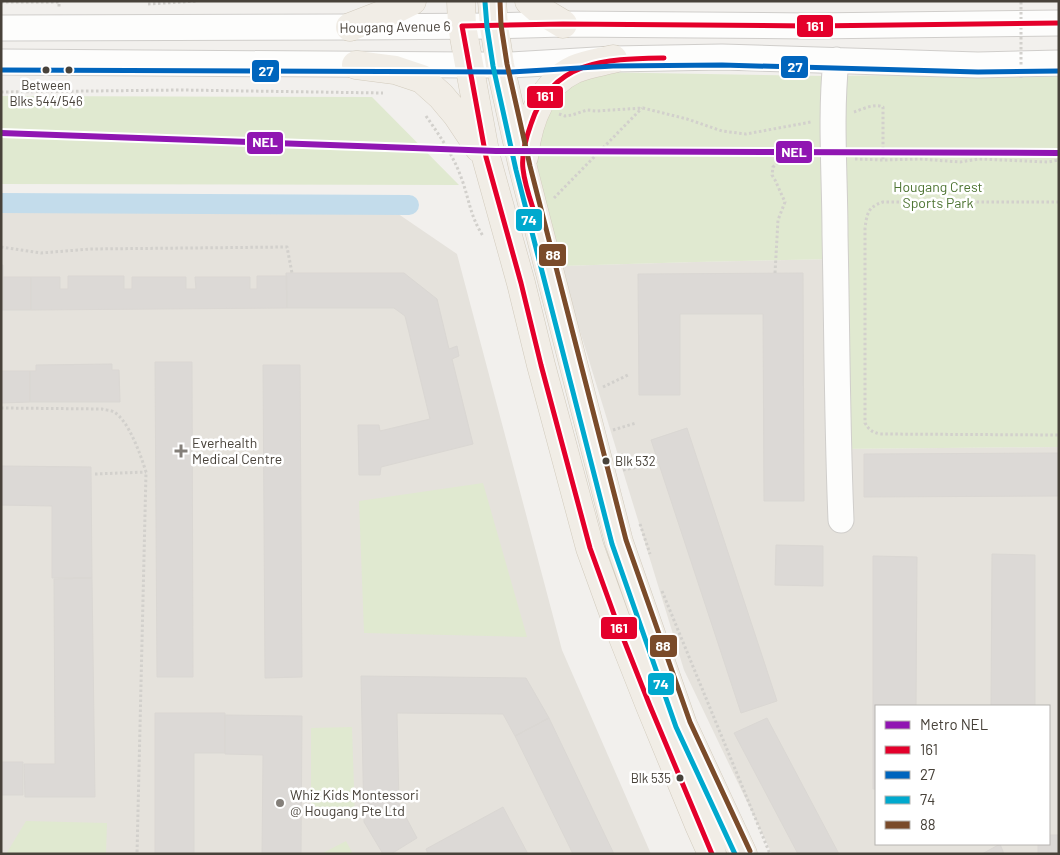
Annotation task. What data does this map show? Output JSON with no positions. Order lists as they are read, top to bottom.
{
  "streets": {
    "street": ["Hougang Avenue 6"]
  },
  "parks": ["Hougang Crest Sports Park"],
  "places": {
    "other": [
      "Between Blks 544/546",
      "Blk 532",
      "Blk 535",
      "Whiz Kids Montessori @ Hougang Pte Ltd"
    ],
    "health": ["Everhealth Medical Centre"]
  },
  "lines": [
    "transit line 88",
    "transit line 74",
    "transit line 161",
    "transit line 27",
    "metro line NEL"
  ],
  "legend": [
    "Metro NEL",
    "161",
    "27",
    "74",
    "88"
  ]
}
